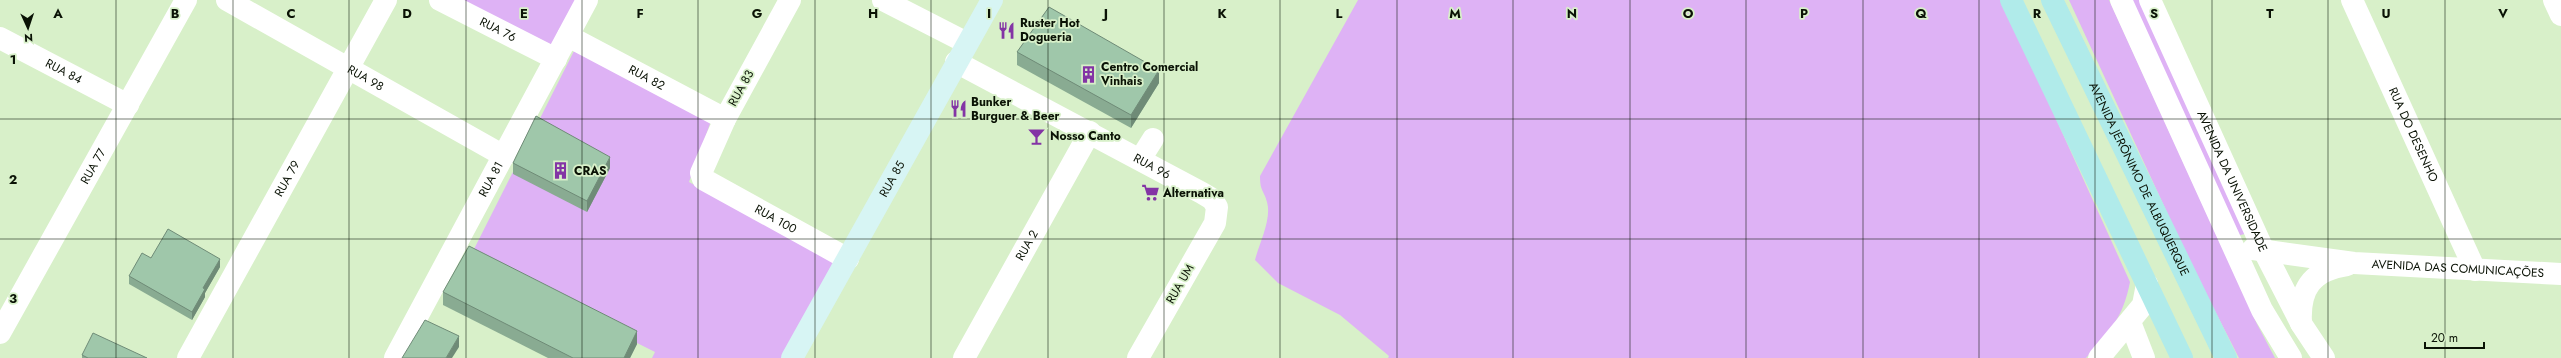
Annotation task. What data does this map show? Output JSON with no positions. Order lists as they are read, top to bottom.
{
  "streets": {
    "main road": ["RUA 85", "AVENIDA JERÔNIMO DE ALBUQUERQUE"],
    "street": [
      "RUA 76",
      "RUA 84",
      "RUA 82",
      "RUA 98",
      "RUA 83",
      "RUA DO DESENHO",
      "RUA 96",
      "RUA 77",
      "RUA 79",
      "RUA 81",
      "AVENIDA DA UNIVERSIDADE",
      "RUA 100",
      "RUA 2",
      "AVENIDA DAS COMUNICAÇÕES",
      "RUA UM"
    ]
  },
  "crossings": [
    ["RUA 76", "RUA 81"],
    ["RUA 84", "RUA 77"],
    ["RUA 82", "RUA 83"],
    ["RUA 82", "RUA 81"],
    ["RUA 98", "RUA 79"],
    ["RUA 98", "RUA 81"],
    ["RUA 83", "RUA 100"],
    ["RUA DO DESENHO", "AVENIDA DAS COMUNICAÇÕES"],
    ["RUA 96", "RUA 85"],
    ["RUA 96", "RUA 2"],
    ["RUA 96", "RUA UM"],
    ["RUA 85", "RUA 100"],
    ["AVENIDA DA UNIVERSIDADE", "AVENIDA DAS COMUNICAÇÕES"]
  ],
  "places": {
    "restaurant": ["Ruster Hot Dogueria", "Bunker Burguer & Beer"],
    "building": ["Centro Comercial Vinhais", "CRAS"],
    "bar": ["Nosso Canto"],
    "supermarket": ["Alternativa"]
  },
  "scale_bar": "20 m",
  "north": "bottom",
  "grid": {
    "columns": [
      "A",
      "B",
      "C",
      "D",
      "E",
      "F",
      "G",
      "H",
      "I",
      "J",
      "K",
      "L",
      "M",
      "N",
      "O",
      "P",
      "Q",
      "R",
      "S",
      "T",
      "U",
      "V"
    ],
    "rows": ["1", "2", "3"]
  }
}
